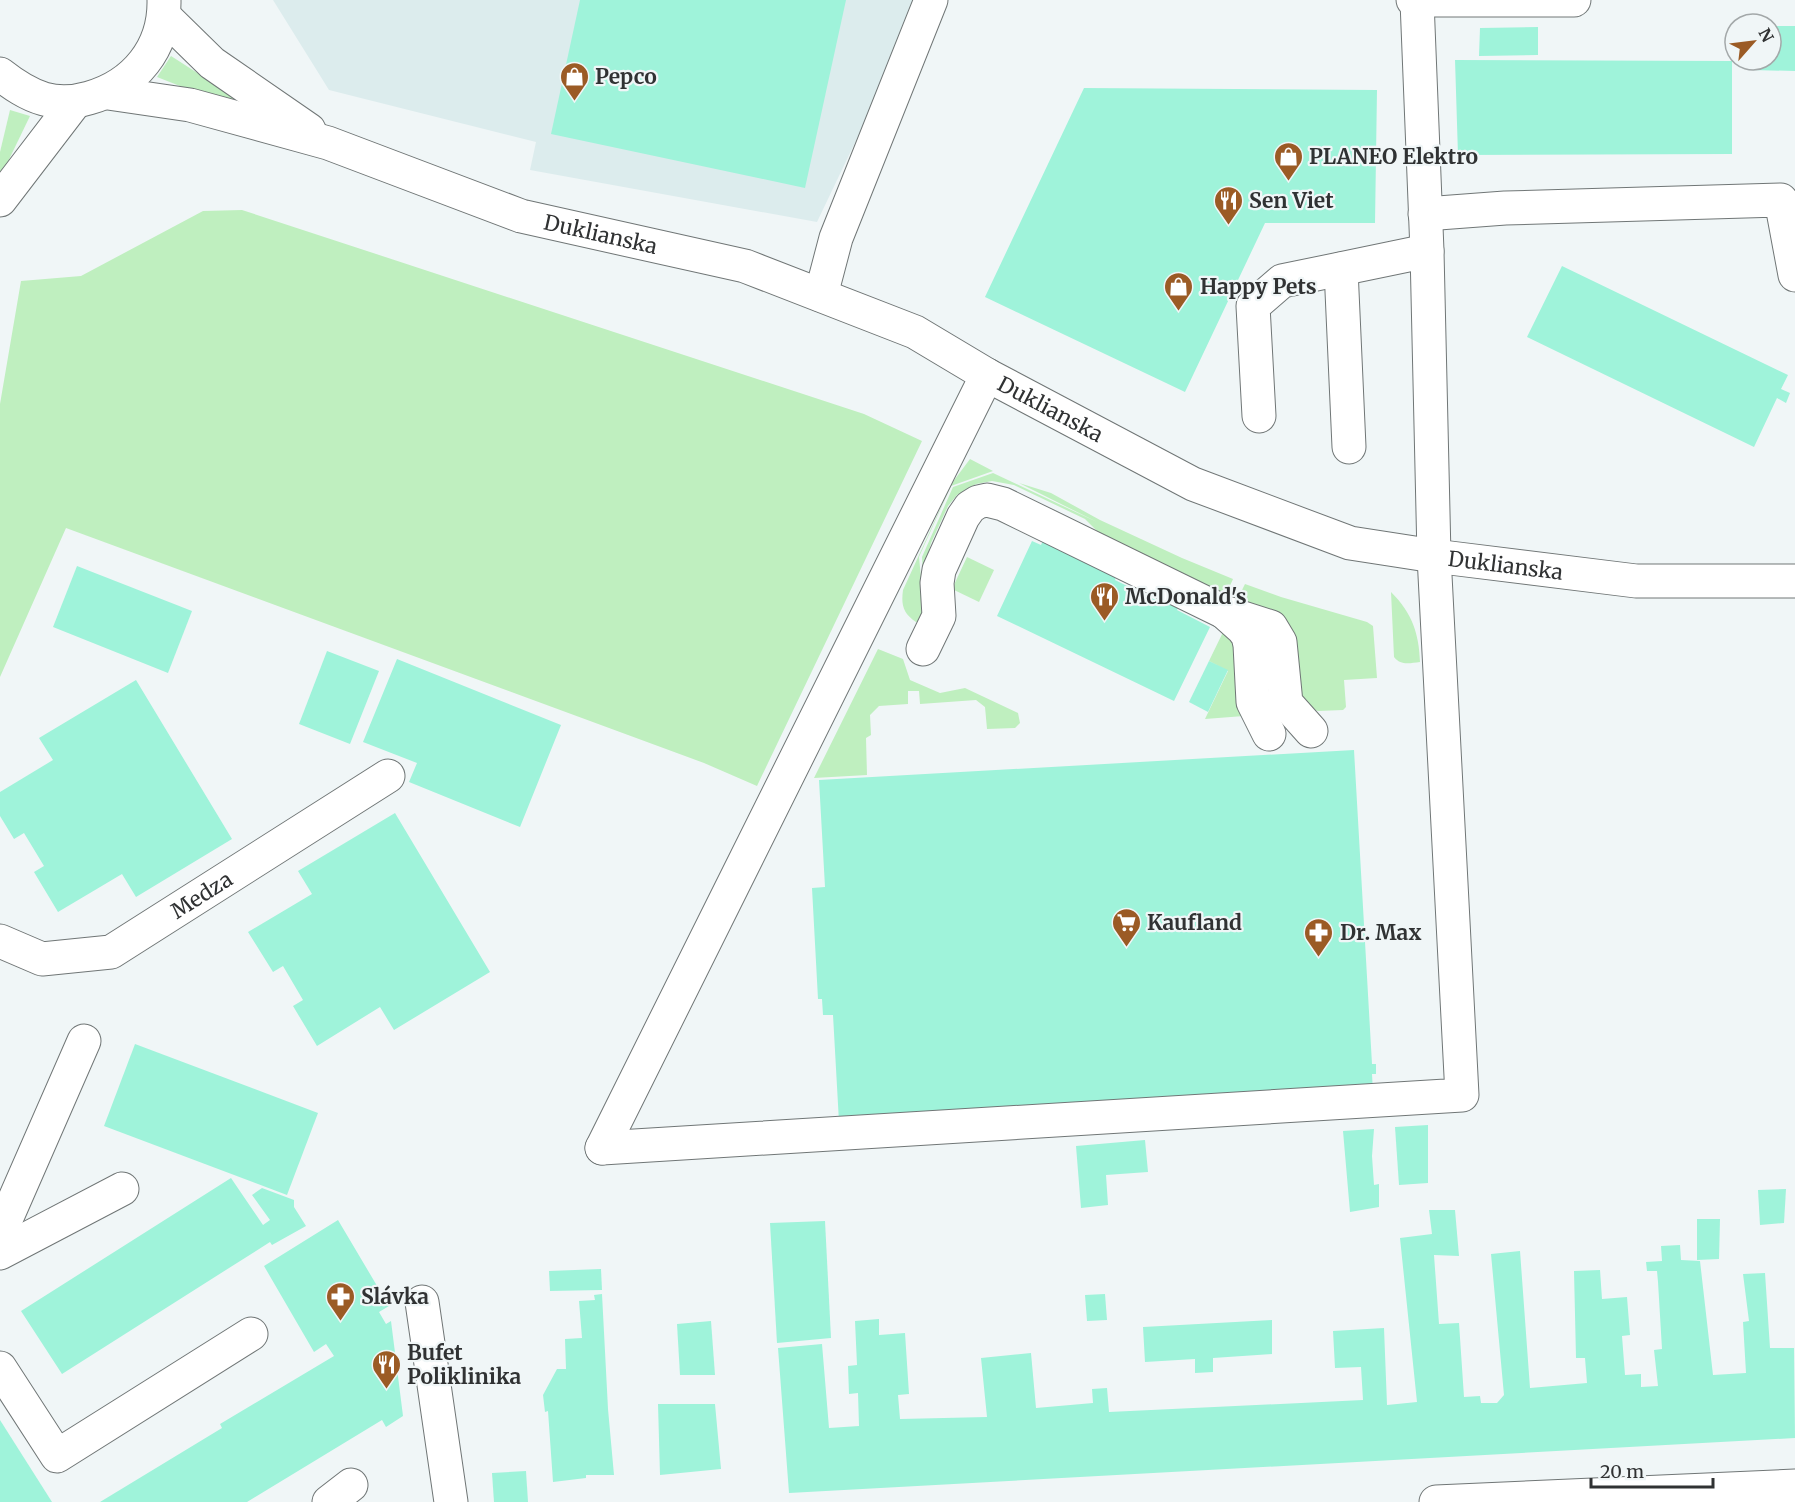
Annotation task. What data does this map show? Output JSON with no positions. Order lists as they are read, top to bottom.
{
  "streets": {
    "street": ["Duklianska", "Medza"]
  },
  "places": {
    "shop": ["Pepco", "PLANEO Elektro", "Happy Pets"],
    "restaurant": ["Sen Viet", "McDonald's", "Bufet Poliklinika"],
    "supermarket": ["Kaufland"],
    "pharmacy": ["Dr. Max", "Slávka"]
  },
  "scale_bar": "20 m",
  "north": "top right"
}
